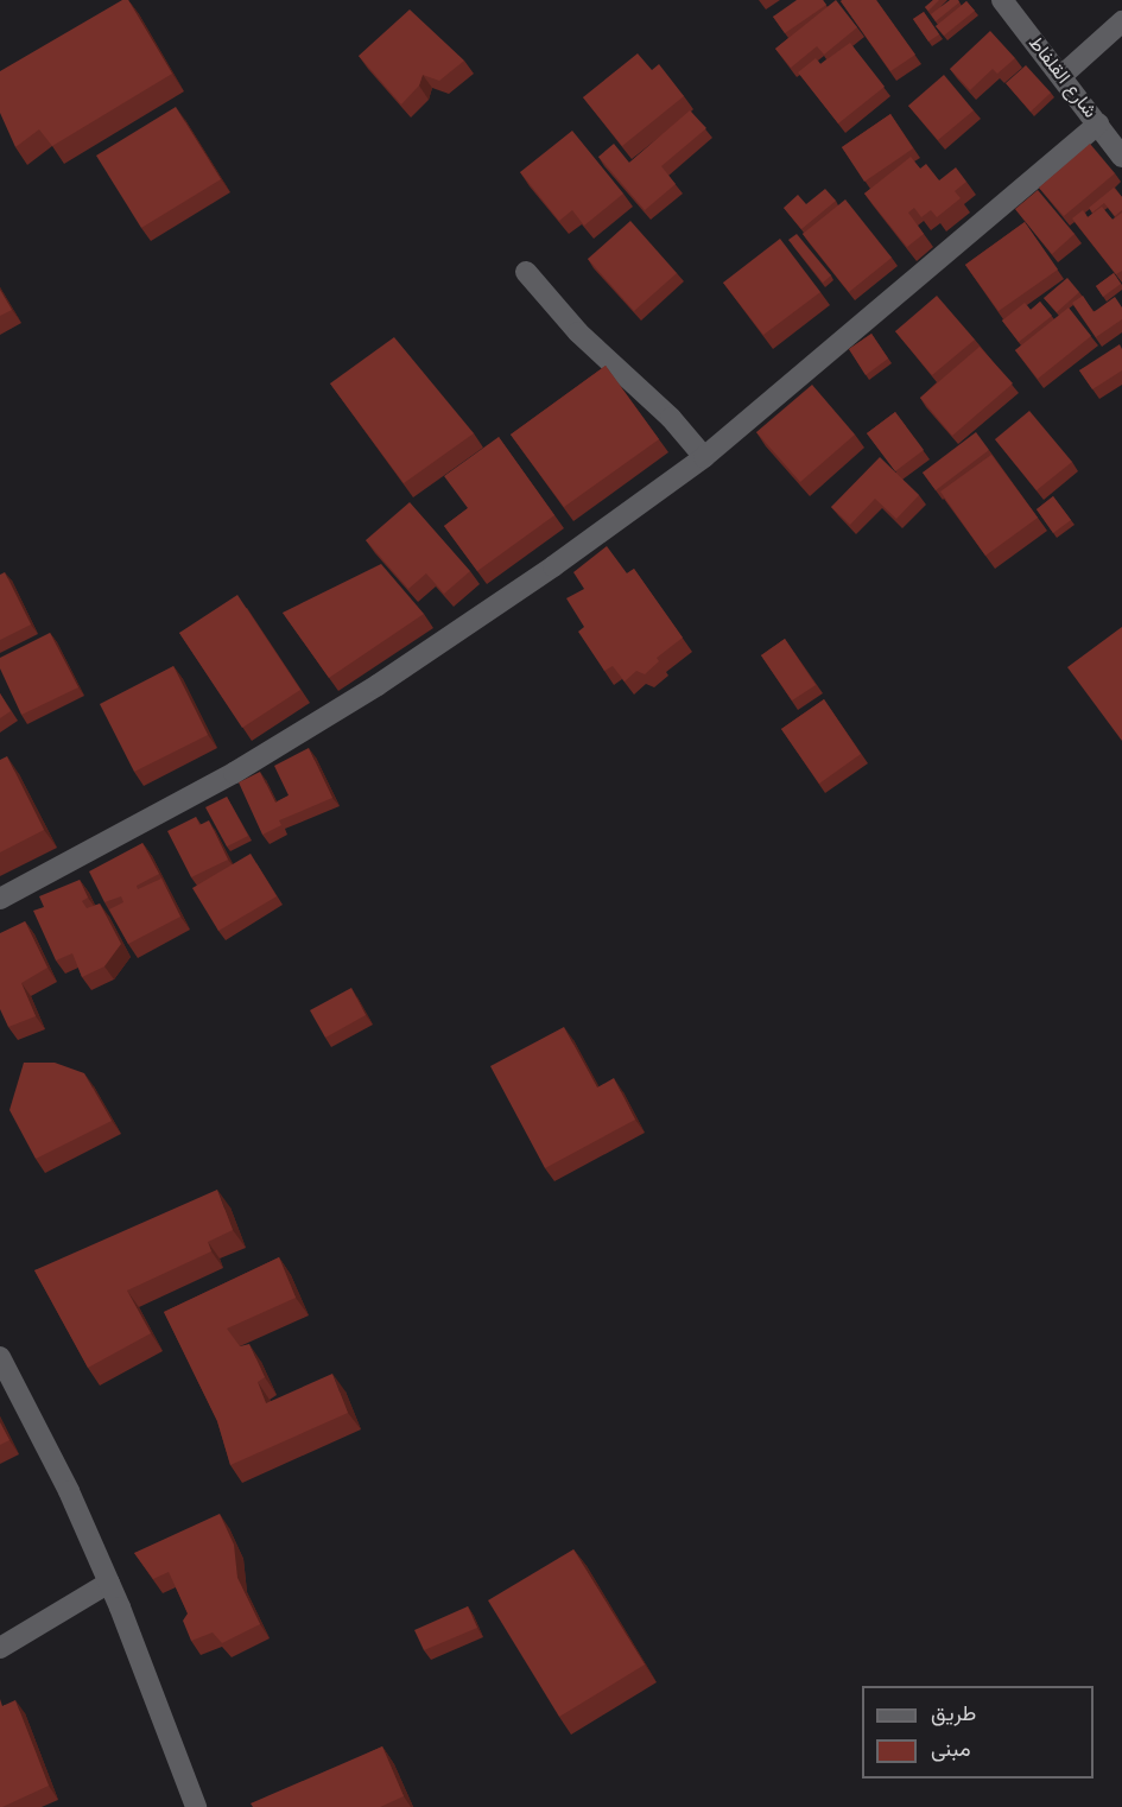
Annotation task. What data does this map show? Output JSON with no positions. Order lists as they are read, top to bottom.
{
  "streets": {
    "street": ["شارع القلفاط"]
  },
  "legend": ["طريق", "مبنى"]
}
